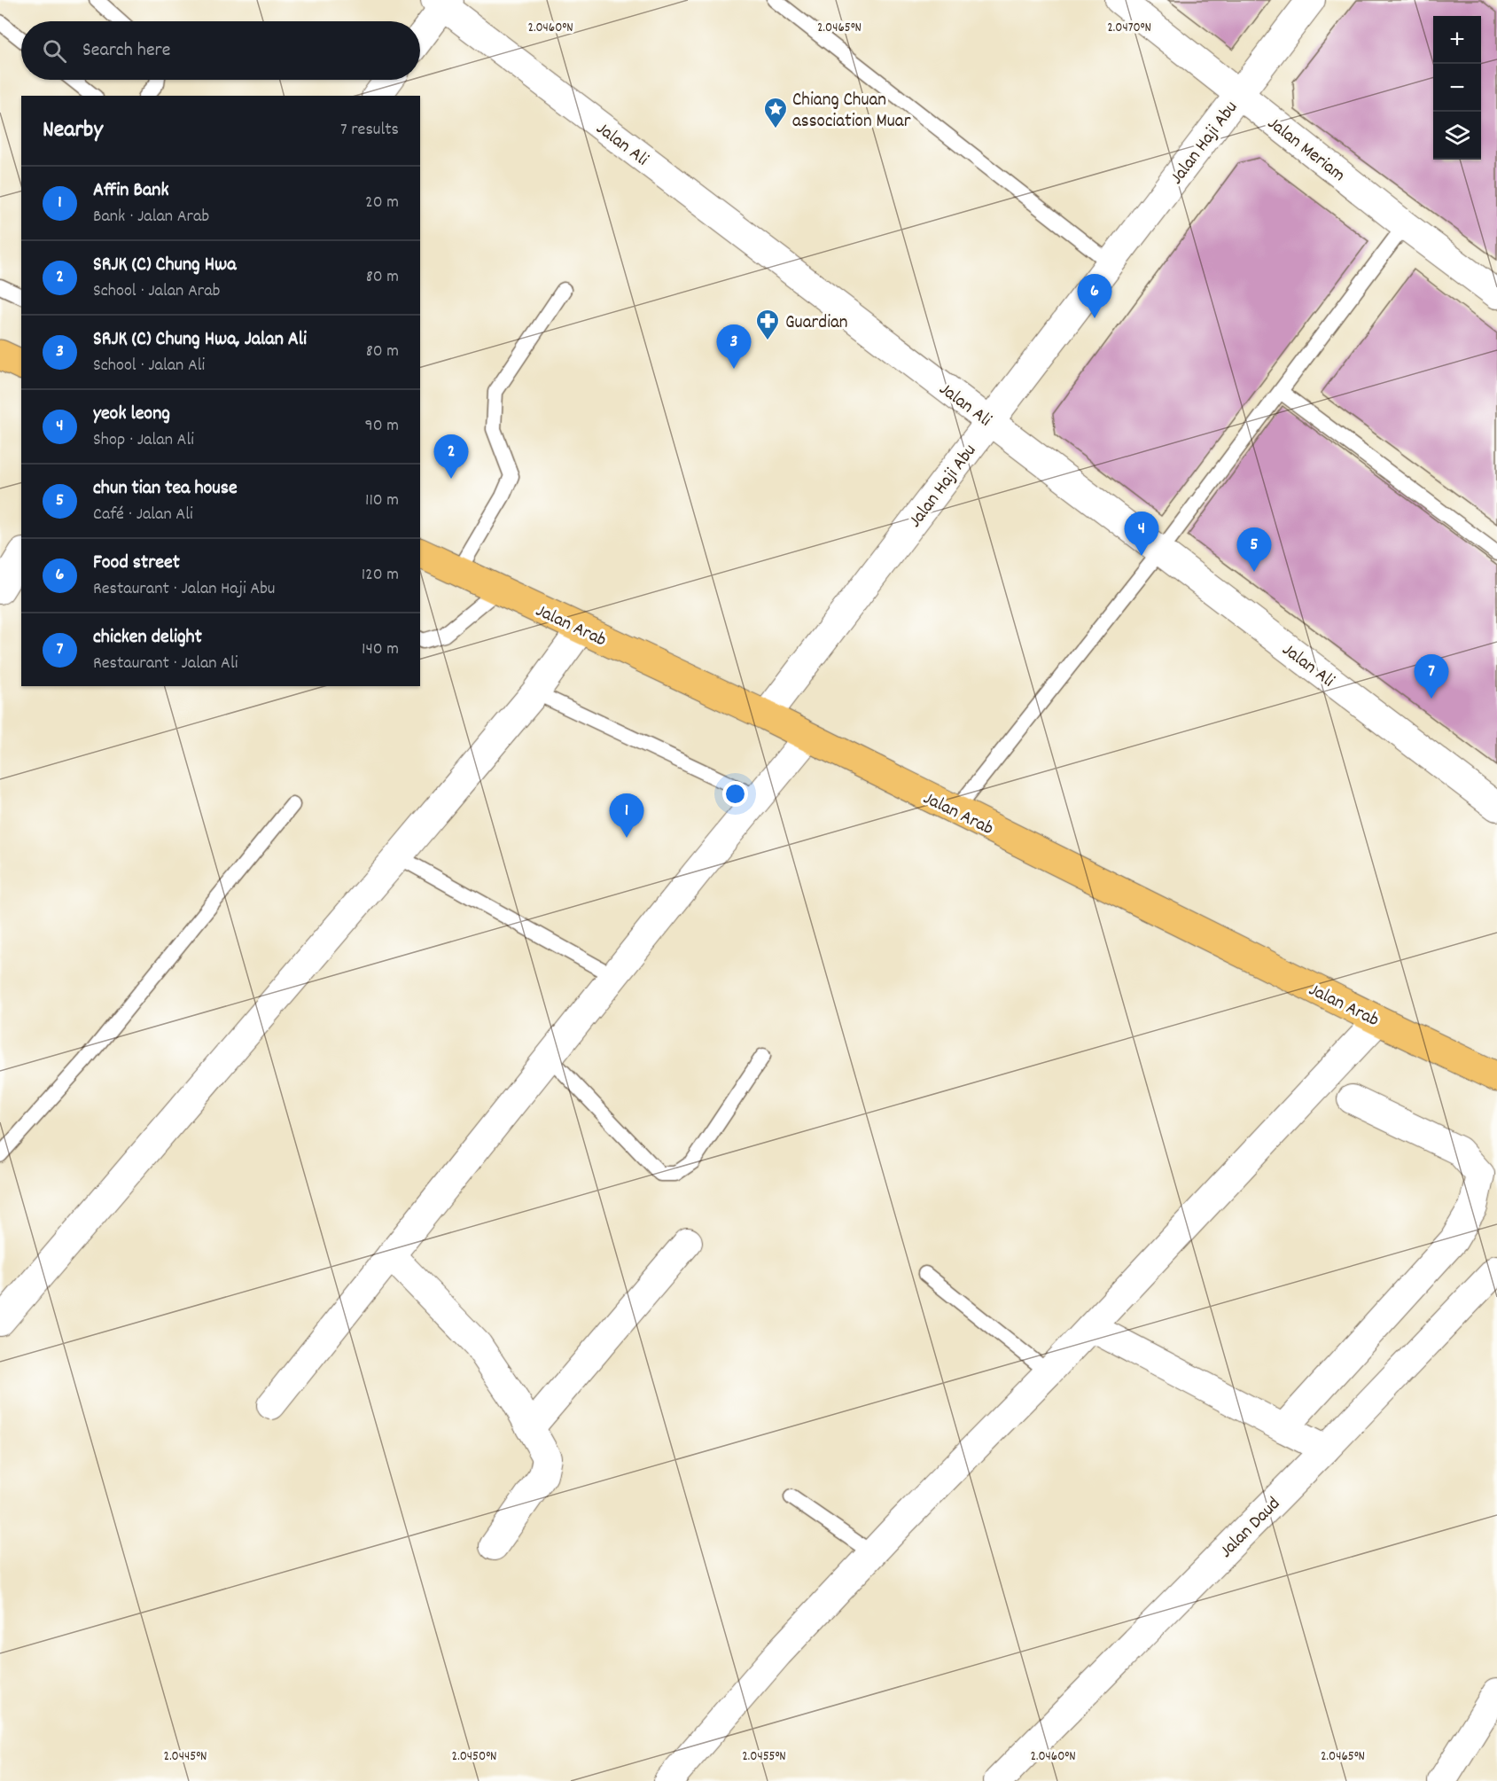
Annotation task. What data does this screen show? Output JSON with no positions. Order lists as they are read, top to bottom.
{
  "streets": {
    "main road": ["Jalan Arab"],
    "street": [
      "Jalan Haji Abu",
      "Jalan Ali",
      "Jalan Meriam",
      "Jalan Daud"
    ]
  },
  "crossings": [
    ["Jalan Haji Abu", "Jalan Ali"],
    ["Jalan Haji Abu", "Jalan Meriam"],
    ["Jalan Haji Abu", "Jalan Arab"]
  ],
  "places": {
    "place": ["Chiang Chuan association Muar"],
    "pharmacy": ["Guardian"]
  },
  "page": {
    "map_buttons": ["+", "−"],
    "search": "Search here",
    "heading": ["Nearby", "7 results"],
    "list": [
      {
        "mark": "1",
        "name": "Affin Bank",
        "note": "Bank · Jalan Arab",
        "value": "20 m"
      },
      {
        "mark": "2",
        "name": "SRJK (C) Chung Hwa",
        "note": "School · Jalan Arab",
        "value": "80 m"
      },
      {
        "mark": "3",
        "name": "SRJK (C) Chung Hwa, Jalan Ali",
        "note": "School · Jalan Ali",
        "value": "80 m"
      },
      {
        "mark": "4",
        "name": "yeok leong",
        "note": "Shop · Jalan Ali",
        "value": "90 m"
      },
      {
        "mark": "5",
        "name": "chun tian tea house",
        "note": "Café · Jalan Ali",
        "value": "110 m"
      },
      {
        "mark": "6",
        "name": "Food street",
        "note": "Restaurant · Jalan Haji Abu",
        "value": "120 m"
      },
      {
        "mark": "7",
        "name": "chicken delight",
        "note": "Restaurant · Jalan Ali",
        "value": "140 m"
      }
    ],
    "pins": [
      "6",
      "3",
      "2",
      "4",
      "5",
      "7",
      "1"
    ]
  },
  "coordinates": [
    "2.0460°N",
    "2.0465°N",
    "2.0470°N",
    "2.0445°N",
    "2.0450°N",
    "2.0455°N"
  ]
}
